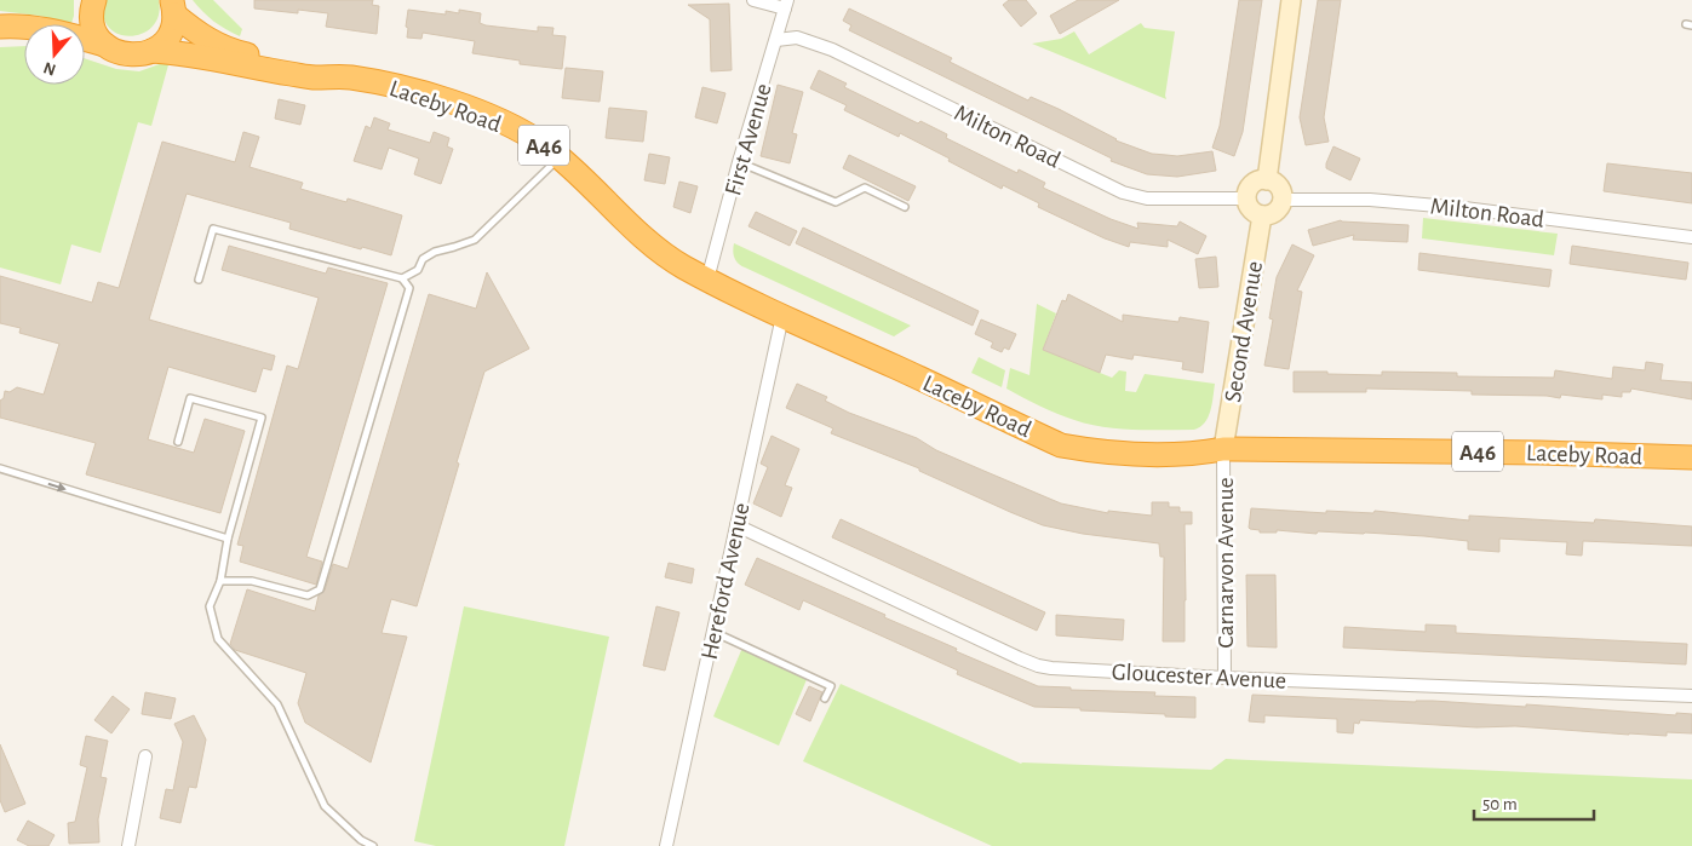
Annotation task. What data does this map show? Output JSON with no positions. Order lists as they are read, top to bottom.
{
  "streets": {
    "highway": ["Laceby Road", "A46"],
    "street": [
      "Milton Road",
      "First Avenue",
      "Second Avenue",
      "Carnarvon Avenue",
      "Hereford Avenue",
      "Gloucester Avenue"
    ]
  },
  "crossings": [
    ["Laceby Road", "First Avenue"],
    ["Laceby Road", "A46"],
    ["Laceby Road", "Second Avenue"],
    ["Laceby Road", "Carnarvon Avenue"],
    ["Laceby Road", "Hereford Avenue"],
    ["Milton Road", "First Avenue"],
    ["Milton Road", "Second Avenue"],
    ["Second Avenue", "Carnarvon Avenue"],
    ["Carnarvon Avenue", "Gloucester Avenue"],
    ["Hereford Avenue", "Gloucester Avenue"]
  ],
  "scale_bar": "50 m",
  "north": "bottom"
}
